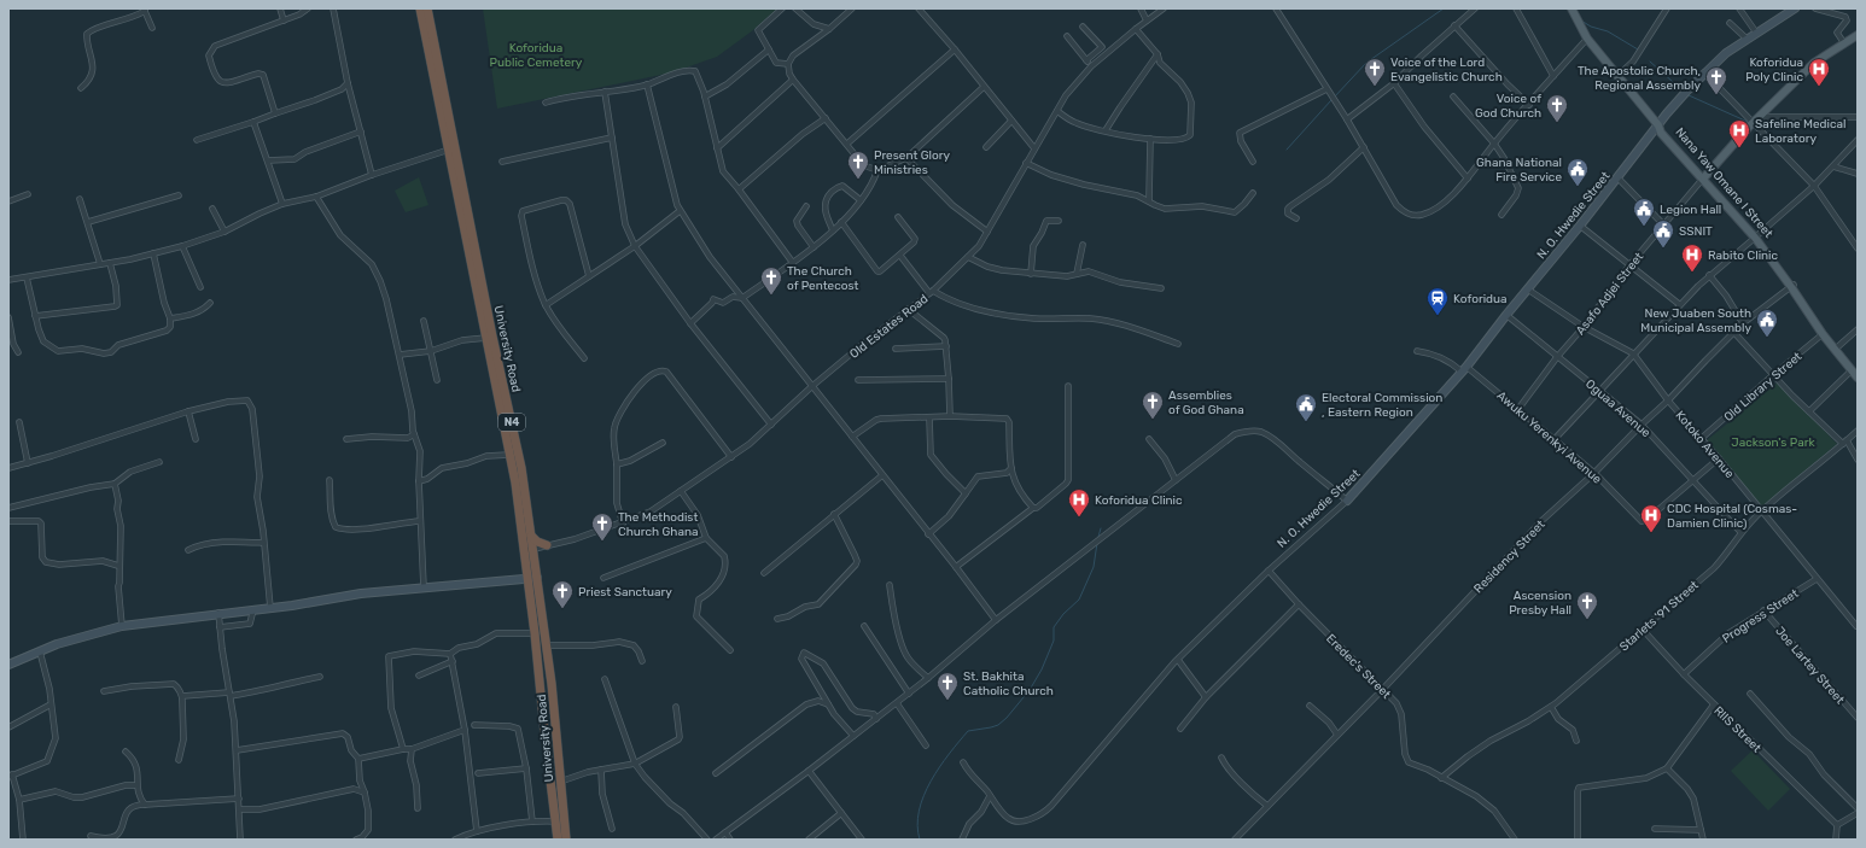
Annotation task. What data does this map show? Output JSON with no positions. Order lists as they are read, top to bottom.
{
  "streets": {
    "highway": ["University Road", "N4"],
    "main road": ["Nana Yaw Omane I Street"],
    "street": [
      "N. O. Hwedie Street",
      "Asafo Adjei Street",
      "Old Estates Road",
      "Old Library Street",
      "Oguaa Avenue",
      "Awuku Yerenkyi Avenue",
      "Kotoko Avenue",
      "Residency Street",
      "Starlets '91 Street",
      "Progress Street",
      "Joe Lartey Street",
      "Eredec's Street",
      "RIIS Street"
    ]
  },
  "crossings": [
    ["Nana Yaw Omane I Street", "N. O. Hwedie Street"],
    ["Nana Yaw Omane I Street", "Asafo Adjei Street"],
    ["Nana Yaw Omane I Street", "Old Library Street"],
    ["Nana Yaw Omane I Street", "Residency Street"],
    ["N. O. Hwedie Street", "Oguaa Avenue"],
    ["N. O. Hwedie Street", "Awuku Yerenkyi Avenue"],
    ["N. O. Hwedie Street", "Kotoko Avenue"],
    ["N. O. Hwedie Street", "Eredec's Street"],
    ["Asafo Adjei Street", "Oguaa Avenue"],
    ["Asafo Adjei Street", "Awuku Yerenkyi Avenue"],
    ["Asafo Adjei Street", "Kotoko Avenue"],
    ["Old Estates Road", "University Road"],
    ["Old Library Street", "Kotoko Avenue"],
    ["Oguaa Avenue", "Awuku Yerenkyi Avenue"],
    ["Oguaa Avenue", "Residency Street"],
    ["Oguaa Avenue", "Starlets '91 Street"],
    ["Awuku Yerenkyi Avenue", "Kotoko Avenue"],
    ["Awuku Yerenkyi Avenue", "Residency Street"],
    ["Kotoko Avenue", "Residency Street"],
    ["Kotoko Avenue", "Starlets '91 Street"],
    ["Kotoko Avenue", "Progress Street"],
    ["Residency Street", "Eredec's Street"],
    ["Starlets '91 Street", "Eredec's Street"],
    ["Starlets '91 Street", "RIIS Street"],
    ["Progress Street", "Joe Lartey Street"],
    ["Progress Street", "RIIS Street"]
  ],
  "parks": ["Koforidua Public Cemetery", "Jackson's Park"],
  "places": {
    "church": [
      "Voice of the Lord Evangelistic Church",
      "The Apostolic Church, Regional Assembly",
      "Voice of God Church",
      "Present Glory Ministries",
      "The Church of Pentecost",
      "Assemblies of God Ghana",
      "The Methodist Church Ghana",
      "Priest Sanctuary",
      "Ascension Presby Hall",
      "St. Bakhita Catholic Church"
    ],
    "hospital": [
      "Koforidua Poly Clinic",
      "Safeline Medical Laboratory",
      "Rabito Clinic",
      "Koforidua Clinic",
      "CDC Hospital (Cosmas- Damien Clinic)"
    ],
    "public building": [
      "Ghana National Fire Service",
      "Legion Hall",
      "SSNIT",
      "New Juaben South Municipal Assembly",
      "Electoral Commission , Eastern Region"
    ],
    "station": ["Koforidua"]
  }
}
